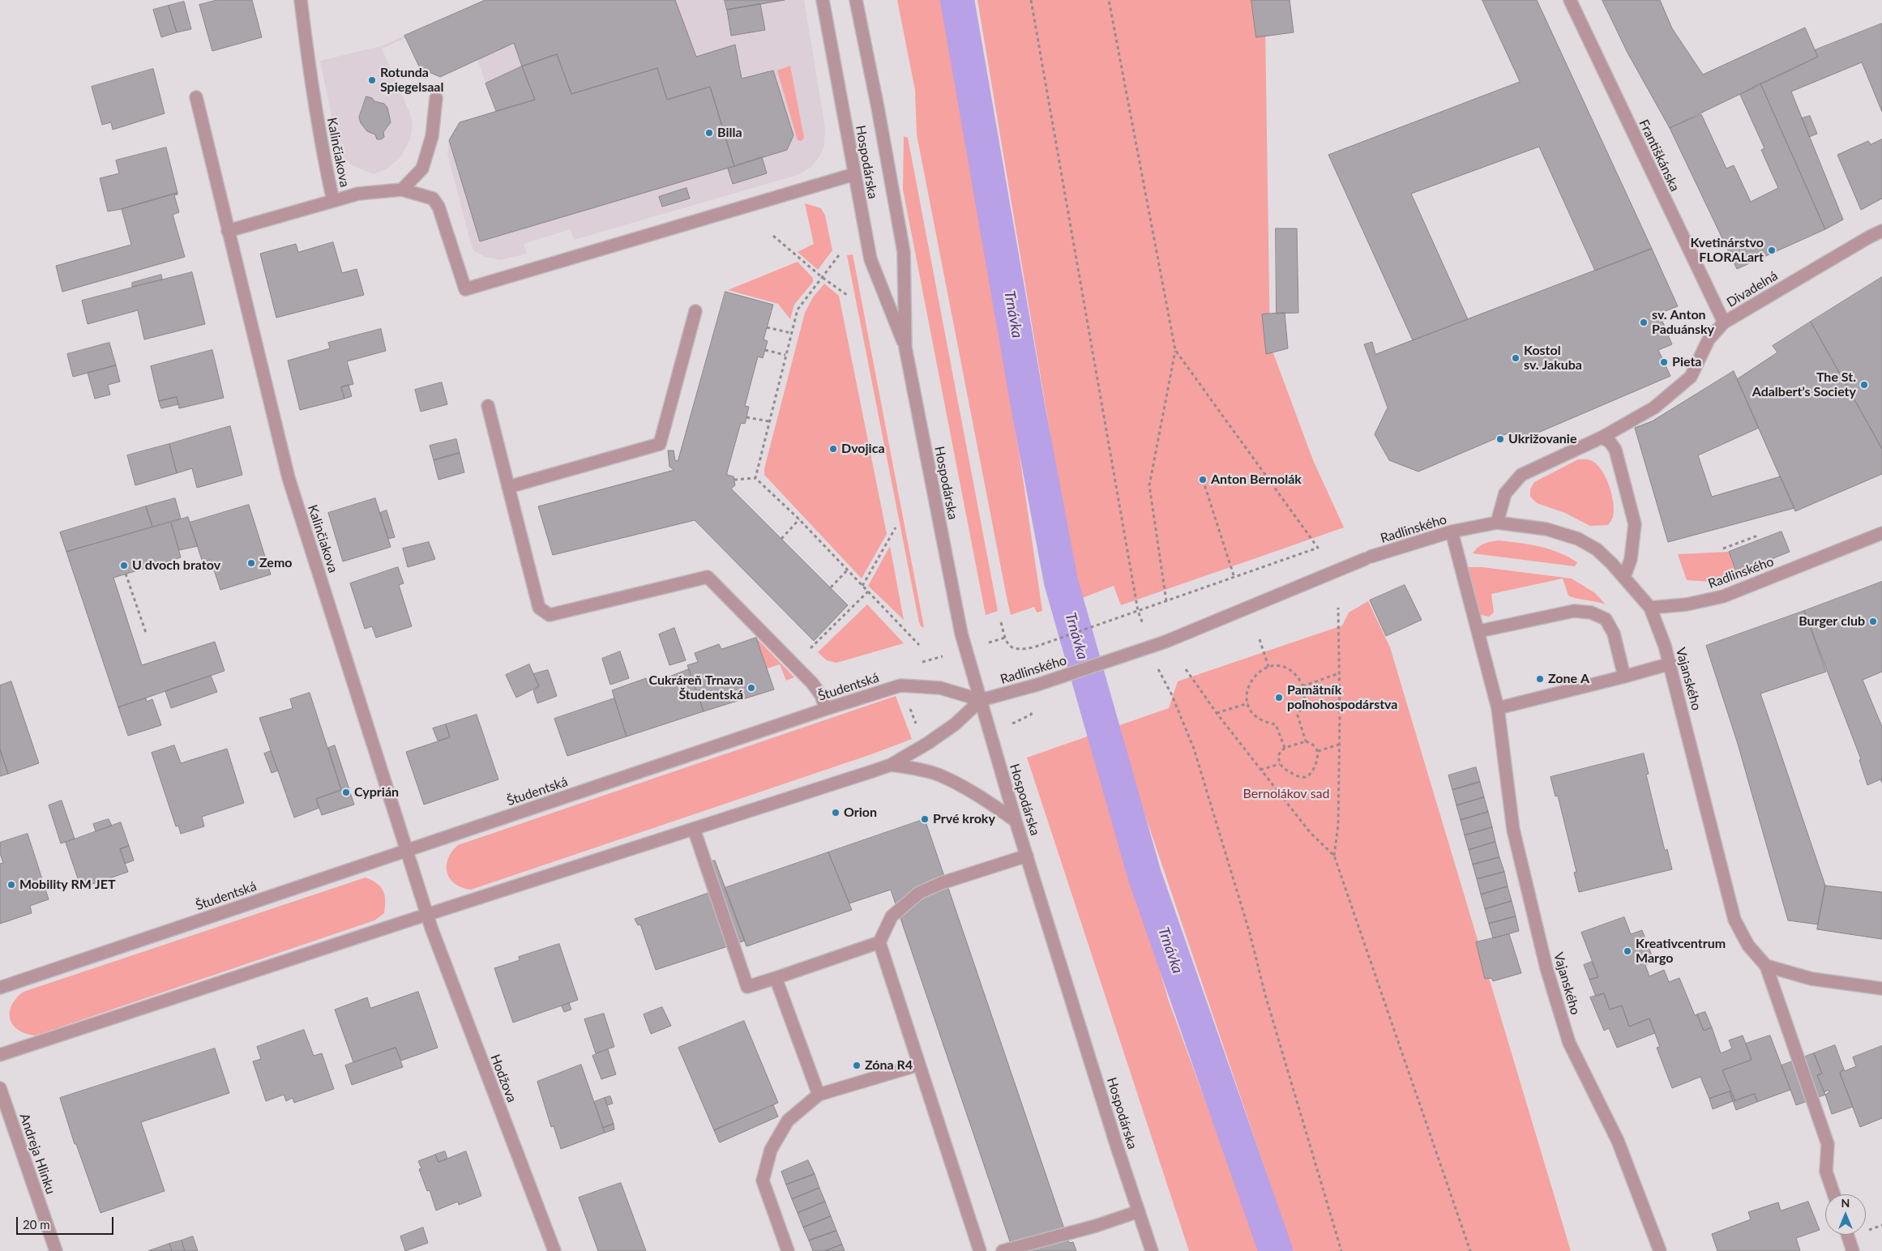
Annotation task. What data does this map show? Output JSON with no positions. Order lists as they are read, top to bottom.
{
  "streets": {
    "street": [
      "Kalinčiakova",
      "Františkánska",
      "Hospodárska",
      "Divadelná",
      "Radlinského",
      "Vajanského",
      "Študentská",
      "Hodžova",
      "Andreja Hlinku"
    ]
  },
  "crossings": [
    ["Kalinčiakova", "Študentská"],
    ["Kalinčiakova", "Hodžova"],
    ["Františkánska", "Divadelná"],
    ["Hospodárska", "Radlinského"],
    ["Hospodárska", "Študentská"],
    ["Divadelná", "Radlinského"],
    ["Radlinského", "Vajanského"],
    ["Radlinského", "Študentská"]
  ],
  "water": ["Trnávka"],
  "parks": ["Bernolákov sad"],
  "places": [
    "Rotunda Spiegelsaal",
    "Billa",
    "Kvetinárstvo FLORALart",
    "sv. Anton Paduánsky",
    "Kostol sv. Jakuba",
    "Pieta",
    "The St. Adalbert’s Society",
    "Ukrižovanie",
    "Dvojica",
    "Anton Bernolák",
    "Zemo",
    "U dvoch bratov",
    "Burger club",
    "Zone A",
    "Cukráreň Trnava Študentská",
    "Pamätník poľnohospodárstva",
    "Cyprián",
    "Orion",
    "Prvé kroky",
    "Mobility RM JET",
    "Kreativcentrum Margo",
    "Zóna R4"
  ],
  "scale_bar": "20 m",
  "north": "top"
}
